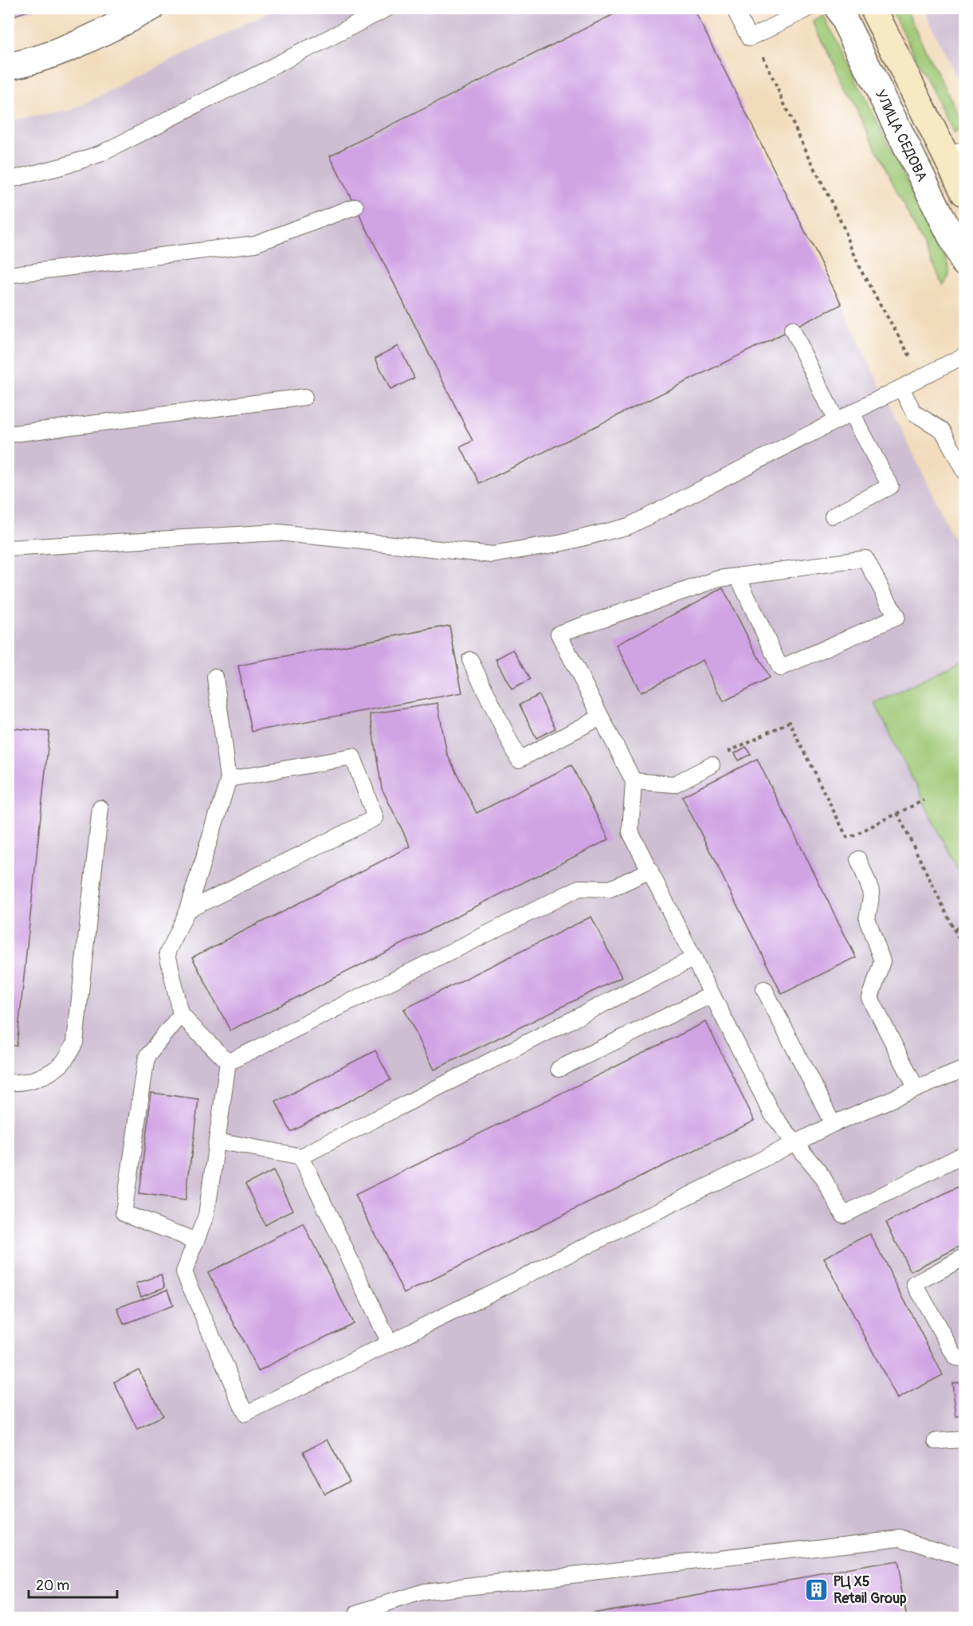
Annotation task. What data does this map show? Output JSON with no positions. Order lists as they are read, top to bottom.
{
  "streets": {
    "street": ["УЛИЦА СЕДОВА"]
  },
  "places": {
    "building": ["РЦ X5 Retail Group"]
  },
  "scale_bar": "20 m"
}
